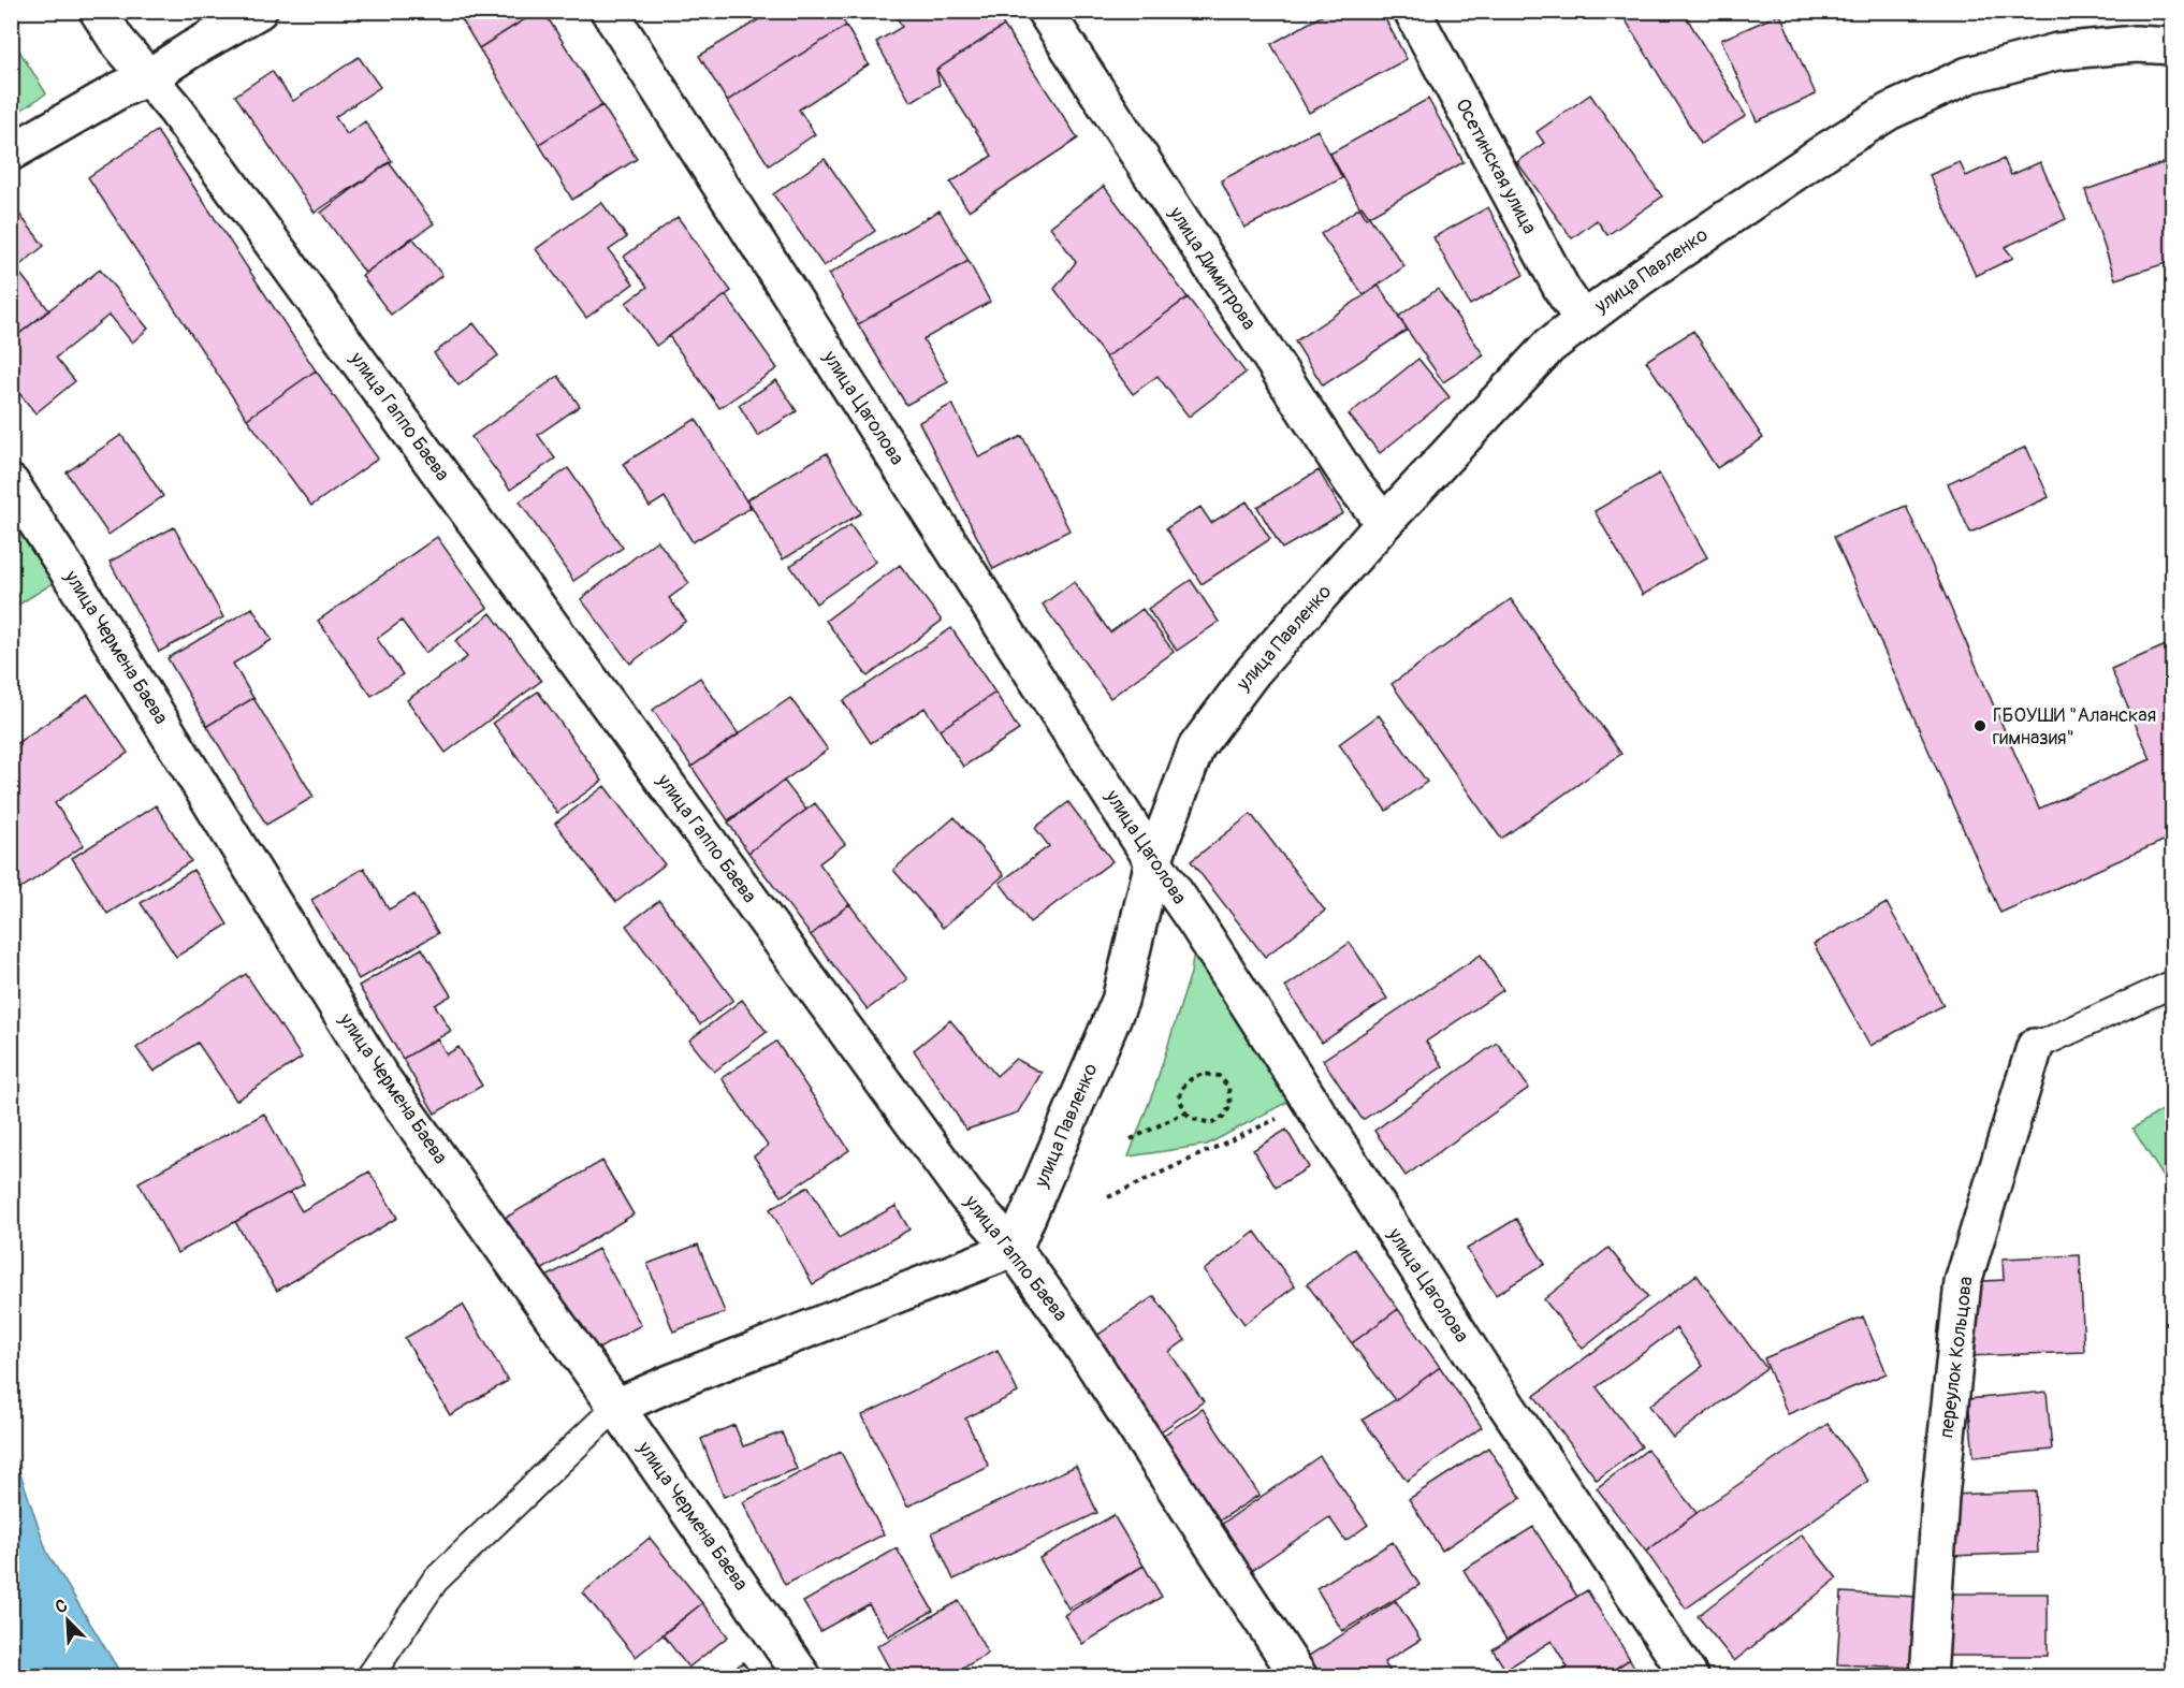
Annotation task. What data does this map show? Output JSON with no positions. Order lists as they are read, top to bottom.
{
  "streets": {
    "street": [
      "Осетинская улица",
      "улица Димитрова",
      "улица Павленко",
      "улица Цаголова",
      "улица Гаппо Баева",
      "улица Чермена Баева",
      "переулок Кольцова"
    ]
  },
  "crossings": [
    ["Осетинская улица", "улица Павленко"],
    ["улица Димитрова", "улица Павленко"],
    ["улица Павленко", "улица Цаголова"],
    ["улица Павленко", "улица Гаппо Баева"]
  ],
  "places": ["ГБОУШИ \"Аланская гимназия\""],
  "north": "top left"
}
